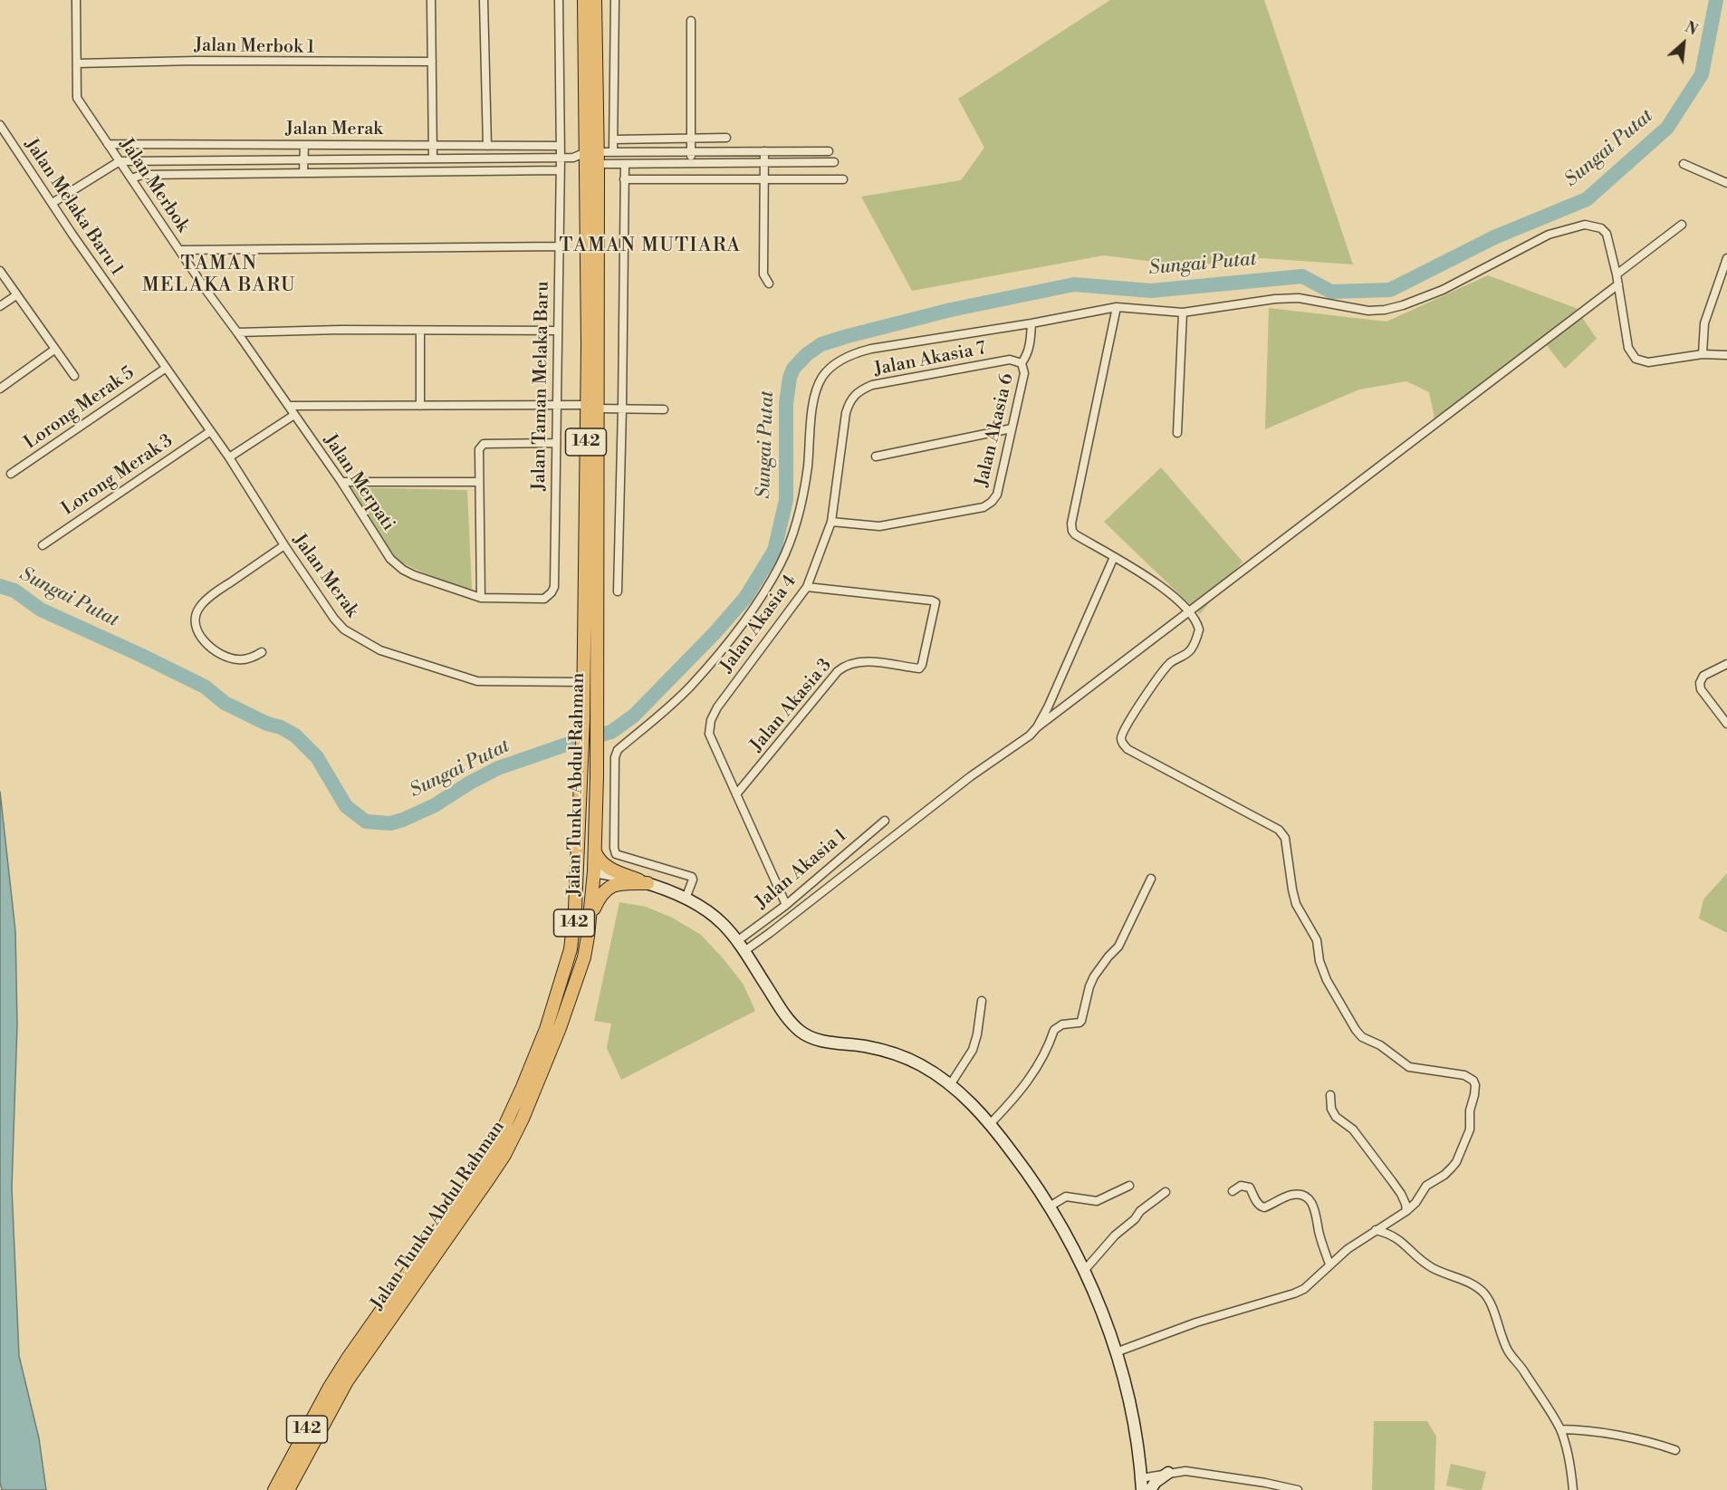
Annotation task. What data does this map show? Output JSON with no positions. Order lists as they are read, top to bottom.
{
  "streets": {
    "main road": ["142", "Jalan Tunku Abdul Rahman"],
    "street": [
      "Jalan Merbok 1",
      "Jalan Merak",
      "Jalan Merbok",
      "Jalan Melaka Baru 1",
      "Jalan Akasia 7",
      "Jalan Taman Melaka Baru",
      "Lorong Merak 5",
      "Jalan Akasia 6",
      "Lorong Merak 3",
      "Jalan Merpati",
      "Jalan Akasia 4",
      "Jalan Akasia 3",
      "Jalan Akasia 1"
    ]
  },
  "crossings": [
    ["Jalan Merbok 1", "Jalan Merbok"],
    ["Jalan Merak", "Jalan Merbok"],
    ["Jalan Merak", "Jalan Melaka Baru 1"],
    ["Jalan Merak", "Jalan Taman Melaka Baru"],
    ["Jalan Merak", "Lorong Merak 5"],
    ["Jalan Merak", "Lorong Merak 3"],
    ["Jalan Merak", "Jalan Tunku Abdul Rahman"],
    ["Jalan Merbok", "Jalan Merpati"],
    ["Jalan Akasia 7", "Jalan Akasia 6"],
    ["Jalan Akasia 7", "Jalan Akasia 4"],
    ["Jalan Taman Melaka Baru", "Jalan Merpati"],
    ["Jalan Akasia 6", "Jalan Akasia 4"],
    ["Jalan Akasia 4", "Jalan Akasia 3"]
  ],
  "districts": ["TAMAN MUTIARA", "TAMAN MELAKA BARU"],
  "water": ["Sungai Putat"],
  "north": "top right"
}
